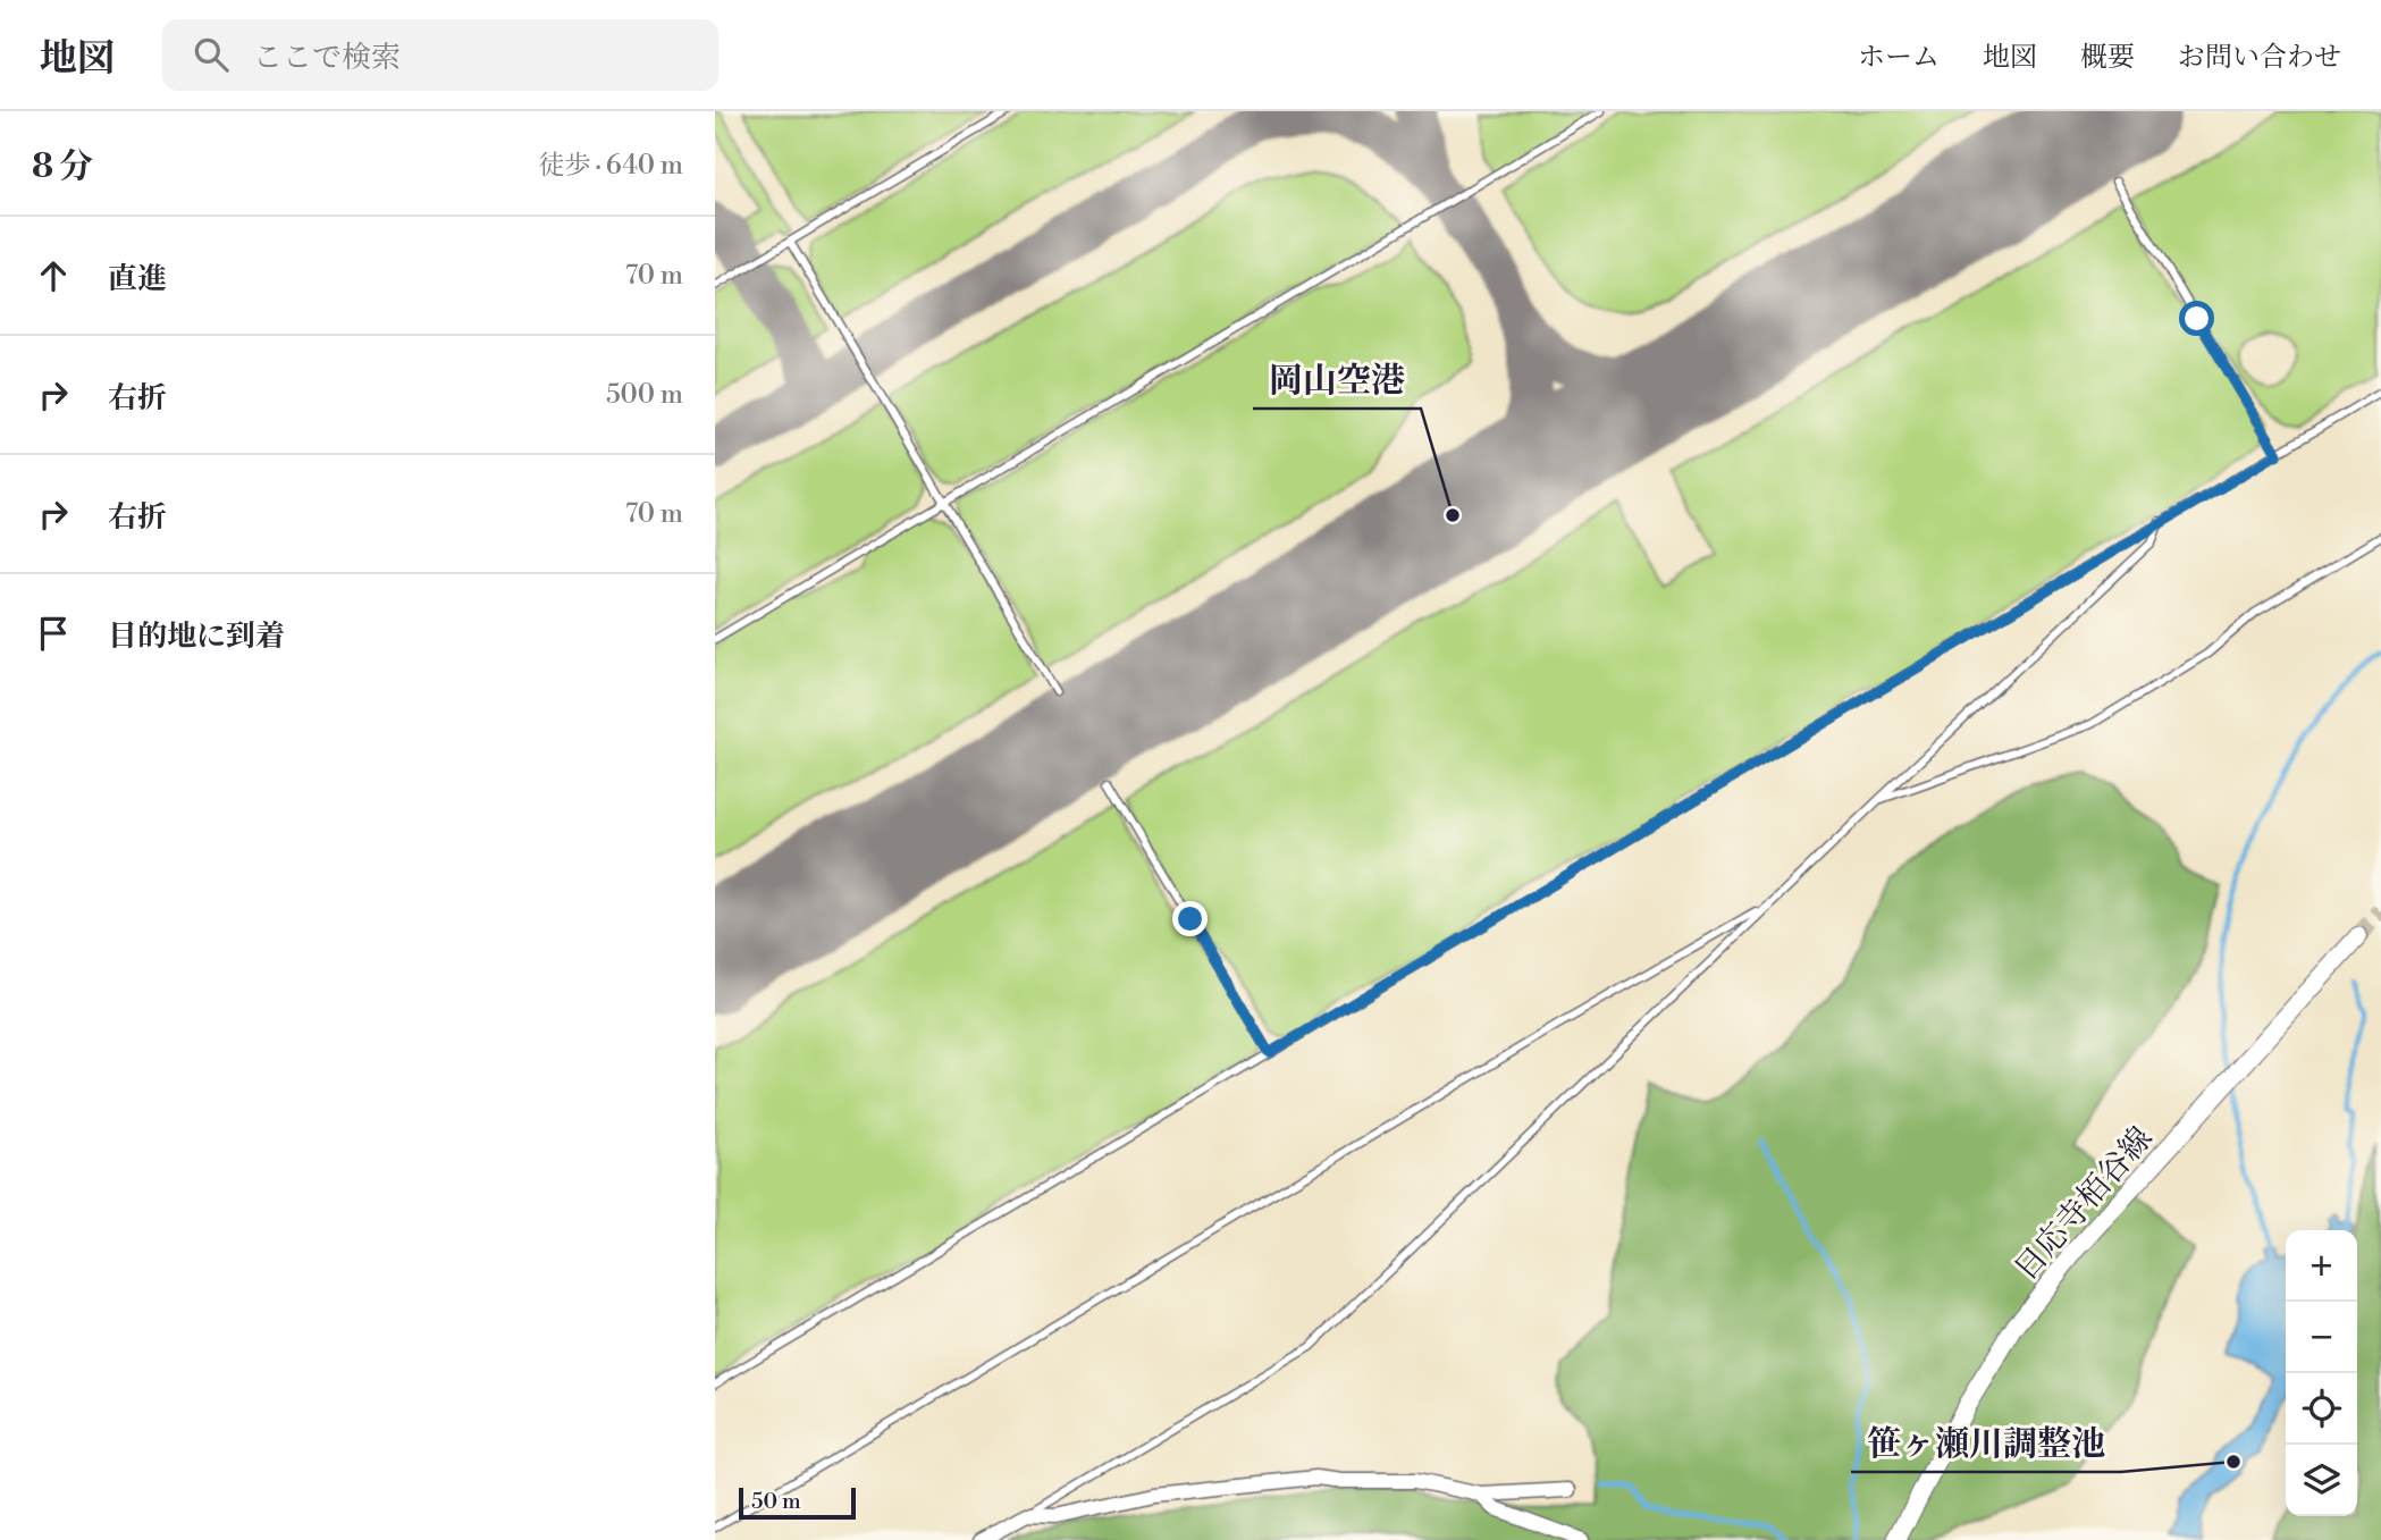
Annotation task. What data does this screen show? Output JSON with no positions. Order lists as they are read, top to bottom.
{
  "streets": {
    "main road": ["日応寺栢谷線"]
  },
  "places": ["岡山空港", "笹ヶ瀬川調整池"],
  "scale_bar": "50 m",
  "page": {
    "header": "地図",
    "search": "ここで検索",
    "nav": [
      "ホーム",
      "地図",
      "概要",
      "お問い合わせ"
    ],
    "heading": ["8 分", "徒歩 · 640 m"],
    "list": [
      ["直進", "70 m"],
      ["右折", "500 m"],
      ["右折", "70 m"],
      "目的地に到着"
    ],
    "map_buttons": ["+", "−"],
    "scale": "50 m"
  }
}
